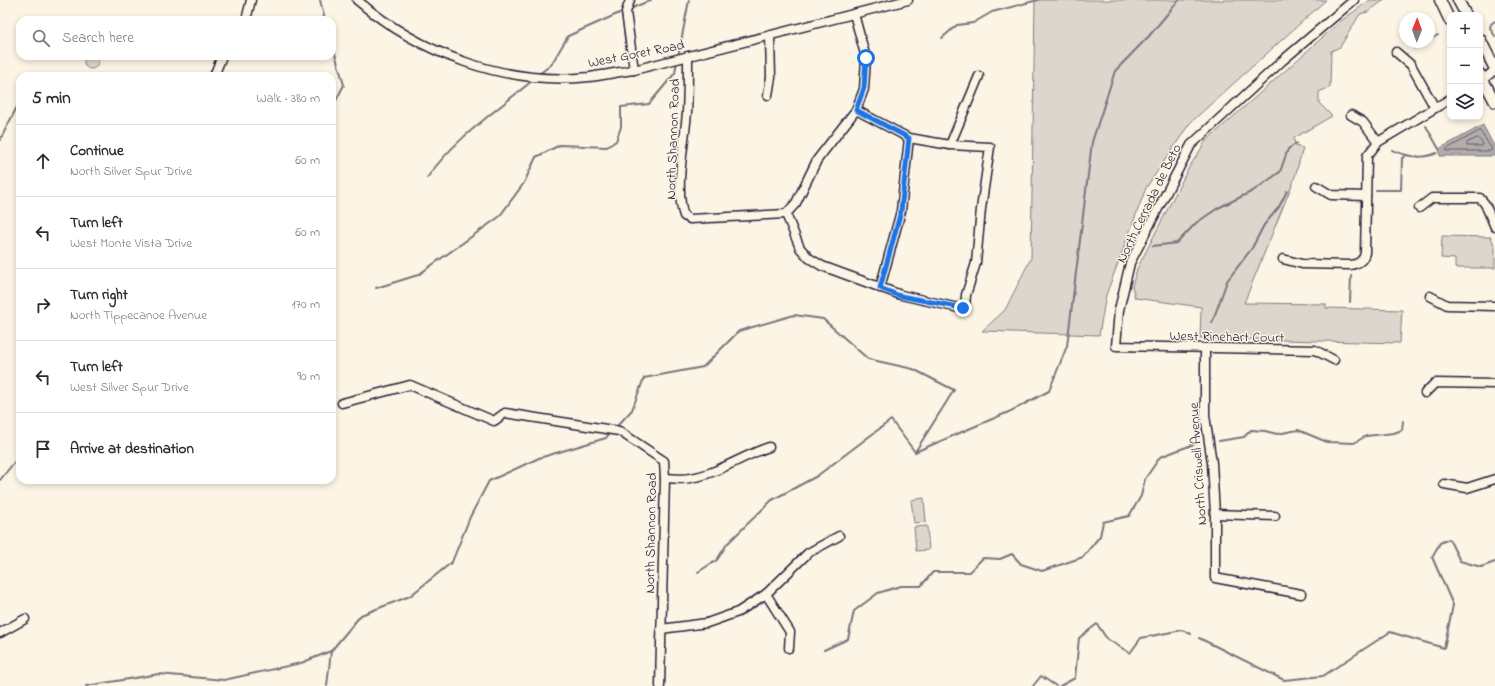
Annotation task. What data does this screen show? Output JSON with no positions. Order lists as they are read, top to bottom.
{
  "streets": {
    "street": [
      "West Goret Road",
      "North Shannon Road",
      "North Cerrada de Beto",
      "West Rinehart Court",
      "North Criswell Avenue"
    ]
  },
  "crossings": [
    ["West Goret Road", "North Shannon Road"],
    ["North Cerrada de Beto", "West Rinehart Court"],
    ["West Rinehart Court", "North Criswell Avenue"]
  ],
  "north": "top",
  "page": {
    "map_buttons": ["+", "−"],
    "search": "Search here",
    "heading": ["5 min", "Walk · 380 m"],
    "list": [
      ["Continue", "North Silver Spur Drive", "60 m"],
      ["Turn left", "West Monte Vista Drive", "60 m"],
      ["Turn right", "North Tippecanoe Avenue", "170 m"],
      ["Turn left", "West Silver Spur Drive", "90 m"],
      "Arrive at destination"
    ]
  }
}
